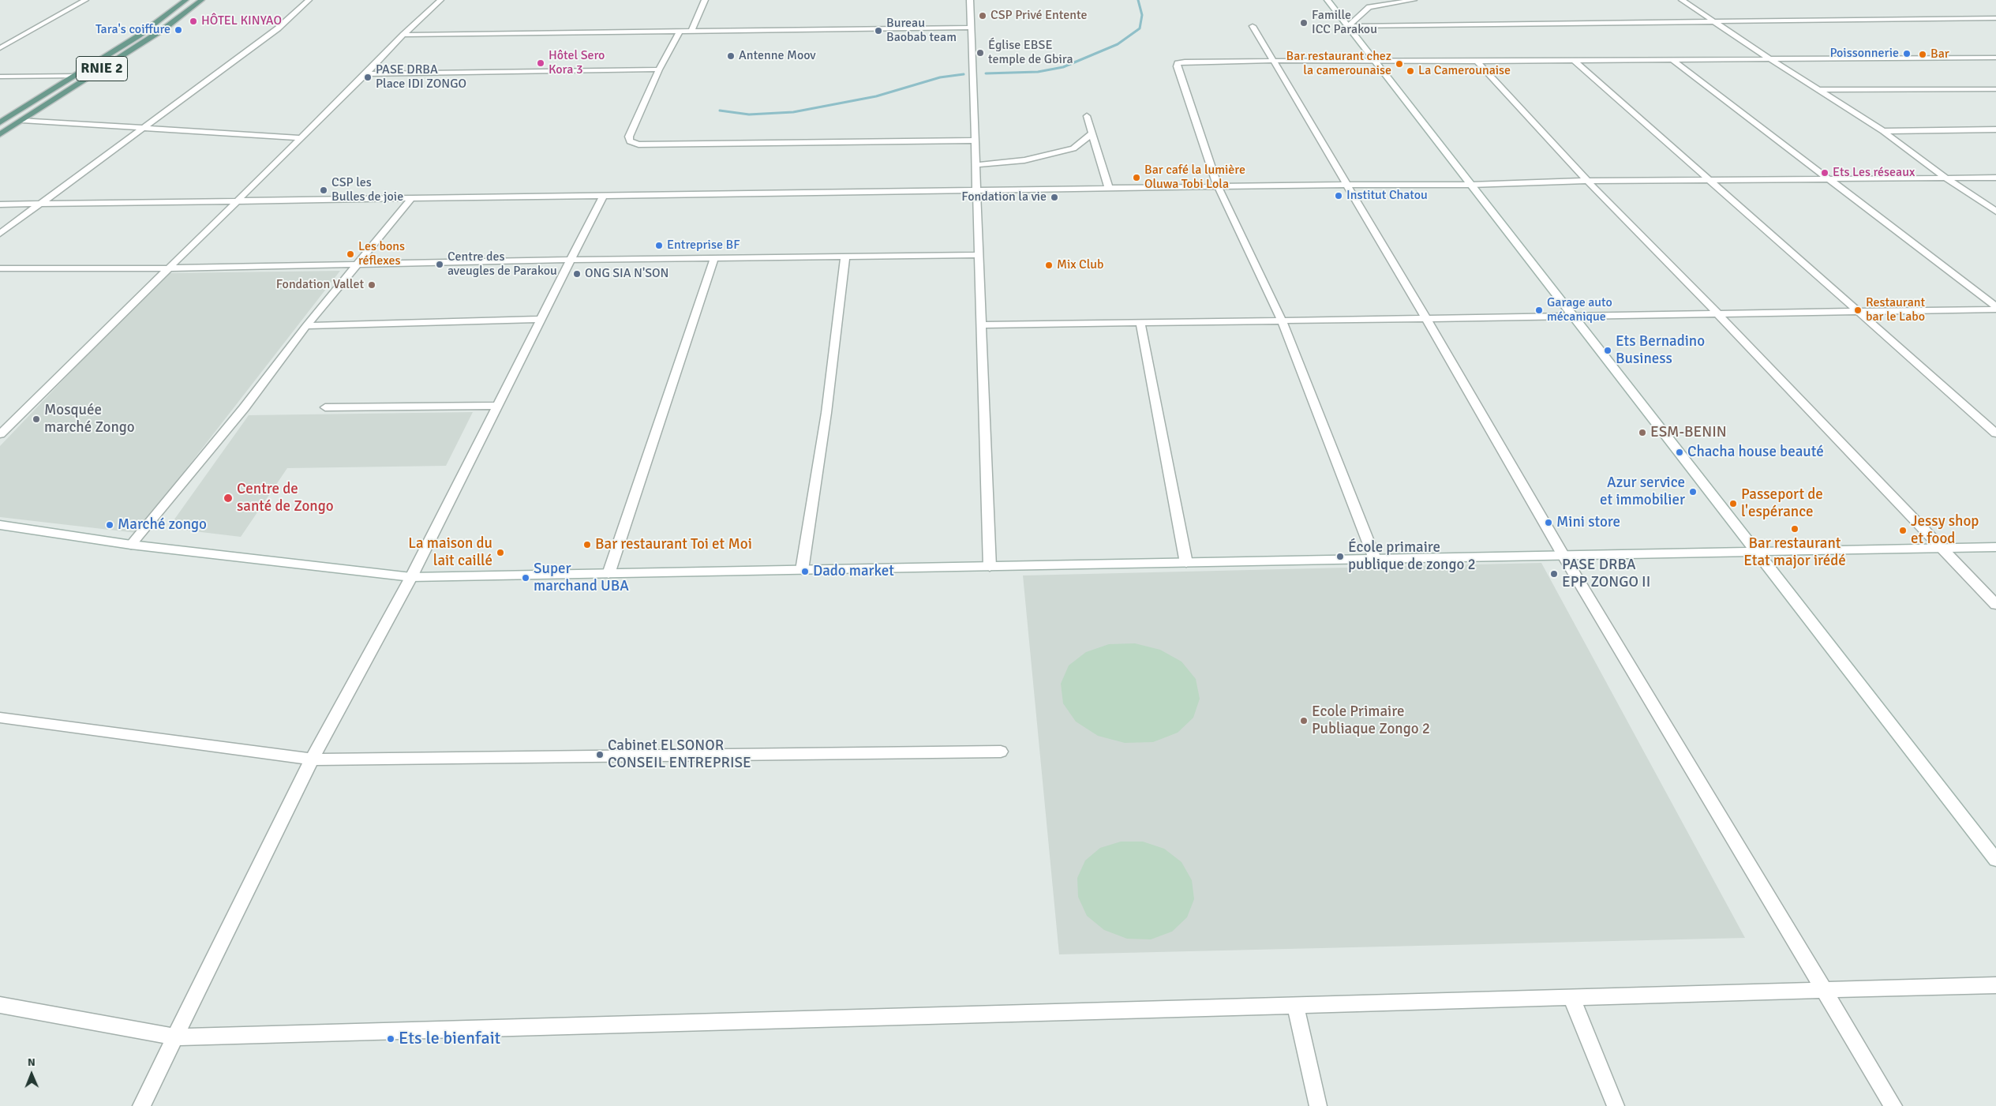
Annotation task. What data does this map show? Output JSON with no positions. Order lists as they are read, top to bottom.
{
  "streets": {
    "main road": ["RNIE 2"]
  },
  "places": [
    "CSP Privé Entente",
    "HÔTEL KINYAO",
    "Famille ICC Parakou",
    "Tara's coiffure",
    "Bureau Baobab team",
    "Église EBSE temple de Gbira",
    "Poissonnerie",
    "Bar",
    "Antenne Moov",
    "Hôtel Sero Kora 3",
    "Bar restaurant chez la camerounaise",
    "La Camerounaise",
    "PASE DRBA Place IDI ZONGO",
    "Ets Les réseaux",
    "Bar café la lumière Oluwa Tobi Lola",
    "CSP les Bulles de joie",
    "Institut Chatou",
    "Fondation la vie",
    "Entreprise BF",
    "Les bons réflexes",
    "Centre des aveugles de Parakou",
    "Mix Club",
    "ONG SIA N'SON",
    "Fondation Vallet",
    "Garage auto mécanique",
    "Restaurant bar le Labo",
    "Ets Bernadino Business",
    "Mosquée marché Zongo",
    "ESM-BENIN",
    "Chacha house beauté",
    "Azur service et immobilier",
    "Centre de santé de Zongo",
    "Passeport de l'espérance",
    "Mini store",
    "Marché zongo",
    "Bar restaurant Etat major irédé",
    "Jessy shop et food",
    "Bar restaurant Toi et Moi",
    "La maison du lait caillé",
    "École primaire publique de zongo 2",
    "Dado market",
    "PASE DRBA EPP ZONGO II",
    "Super marchand UBA",
    "Ecole Primaire Publiaque Zongo 2",
    "Cabinet ELSONOR CONSEIL ENTREPRISE",
    "Ets le bienfait"
  ],
  "north": "top"
}
